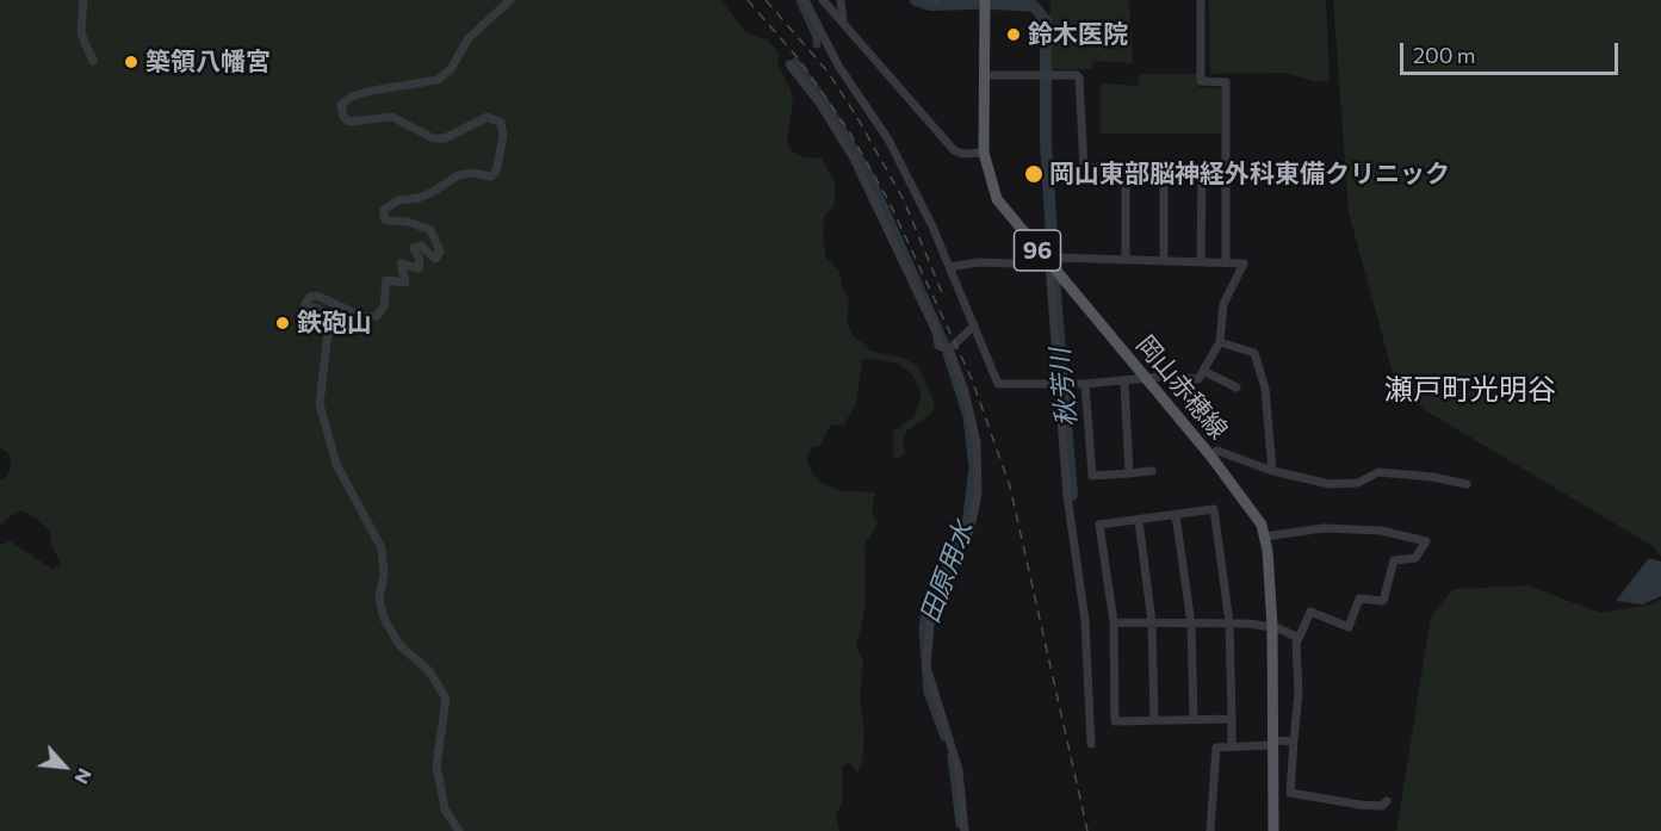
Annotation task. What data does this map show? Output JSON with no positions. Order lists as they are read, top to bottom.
{
  "streets": {
    "main road": ["96", "岡山赤穂線"]
  },
  "districts": ["瀬戸町光明谷"],
  "water": ["秋芳川", "田原用水"],
  "places": [
    "鈴木医院",
    "築領八幡宮",
    "岡山東部脳神経外科東備クリニック",
    "鉄砲山"
  ],
  "scale_bar": "200 m",
  "north": "bottom right"
}
